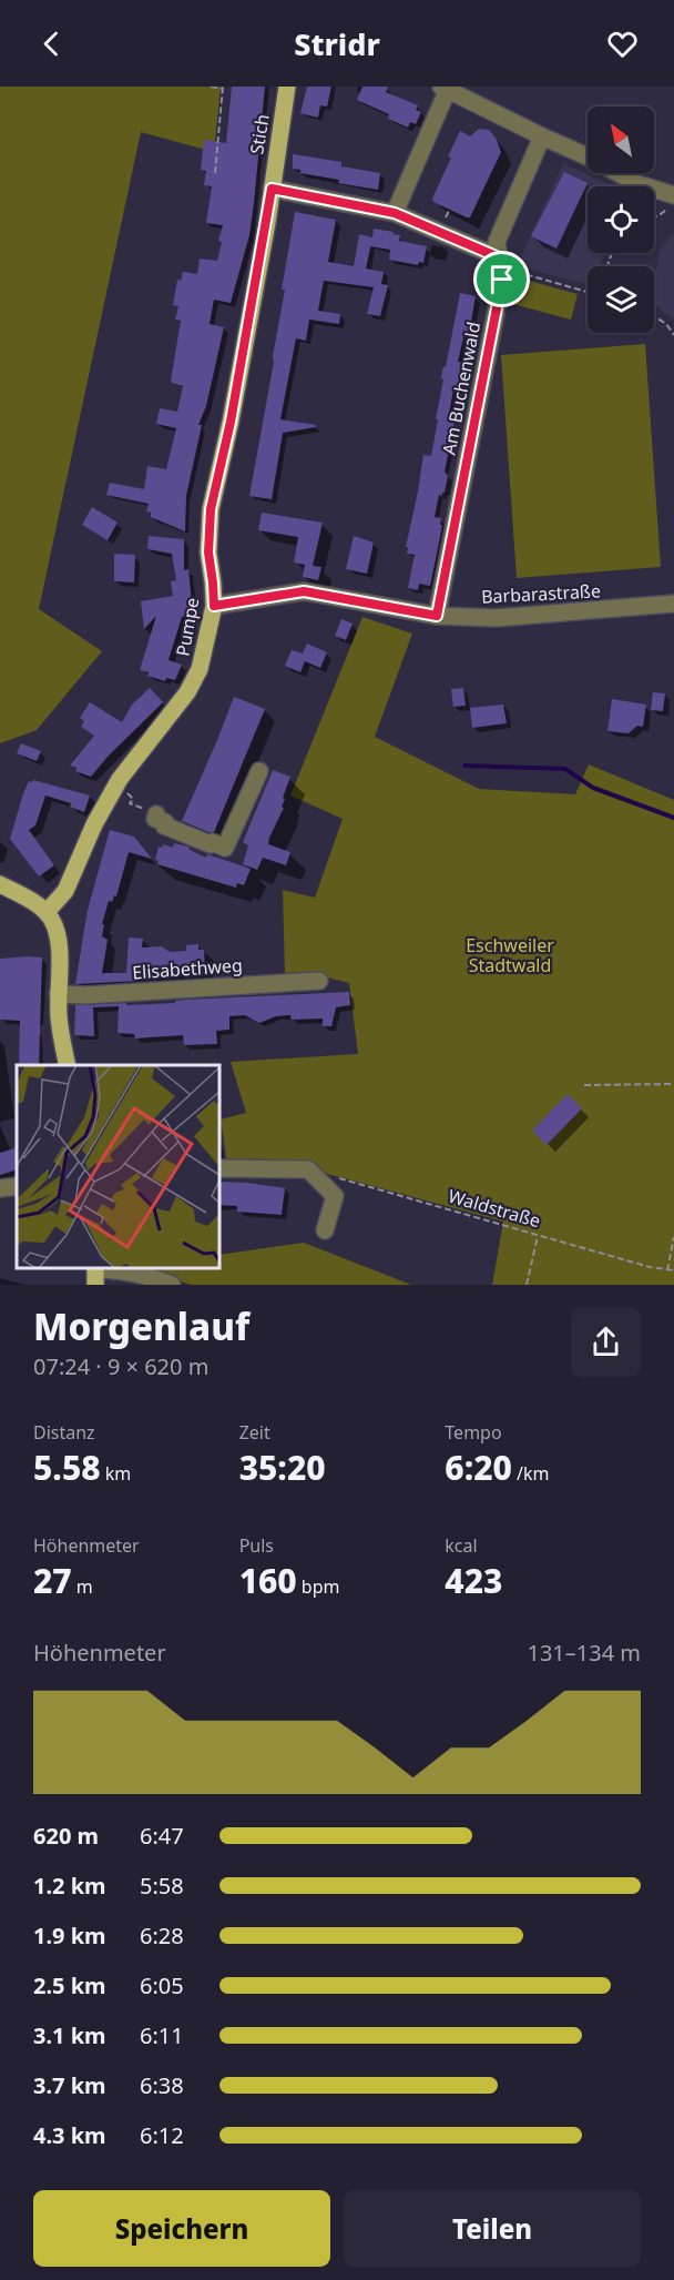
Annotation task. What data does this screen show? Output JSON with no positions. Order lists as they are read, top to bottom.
{
  "streets": {
    "main road": ["Stich", "Pumpe"],
    "street": ["Am Buchenwald", "Barbarastraße", "Elisabethweg"],
    "path": ["Waldstraße"]
  },
  "crossings": [
    ["Stich", "Pumpe"],
    ["Am Buchenwald", "Barbarastraße"],
    ["Barbarastraße", "Pumpe"]
  ],
  "parks": ["Eschweiler Stadtwald"],
  "north": "top left",
  "page": {
    "header": "Stridr",
    "heading": ["Morgenlauf", "07:24 · 9 × 620 m"],
    "stats": [
      ["Distanz", "5.58 km"],
      ["Zeit", "35:20"],
      ["Tempo", "6:20 /km"],
      ["Höhenmeter", "27 m"],
      ["Puls", "160 bpm"],
      ["kcal", "423"]
    ],
    "chart": ["Höhenmeter", "131–134 m"],
    "list": [
      {
        "name": "620 m",
        "note": "6:47"
      },
      {
        "name": "1.2 km",
        "note": "5:58"
      },
      {
        "name": "1.9 km",
        "note": "6:28"
      },
      {
        "name": "2.5 km",
        "note": "6:05"
      },
      {
        "name": "3.1 km",
        "note": "6:11"
      },
      {
        "name": "3.7 km",
        "note": "6:38"
      },
      {
        "name": "4.3 km",
        "note": "6:12"
      }
    ],
    "buttons": ["Speichern", "Teilen"]
  }
}
